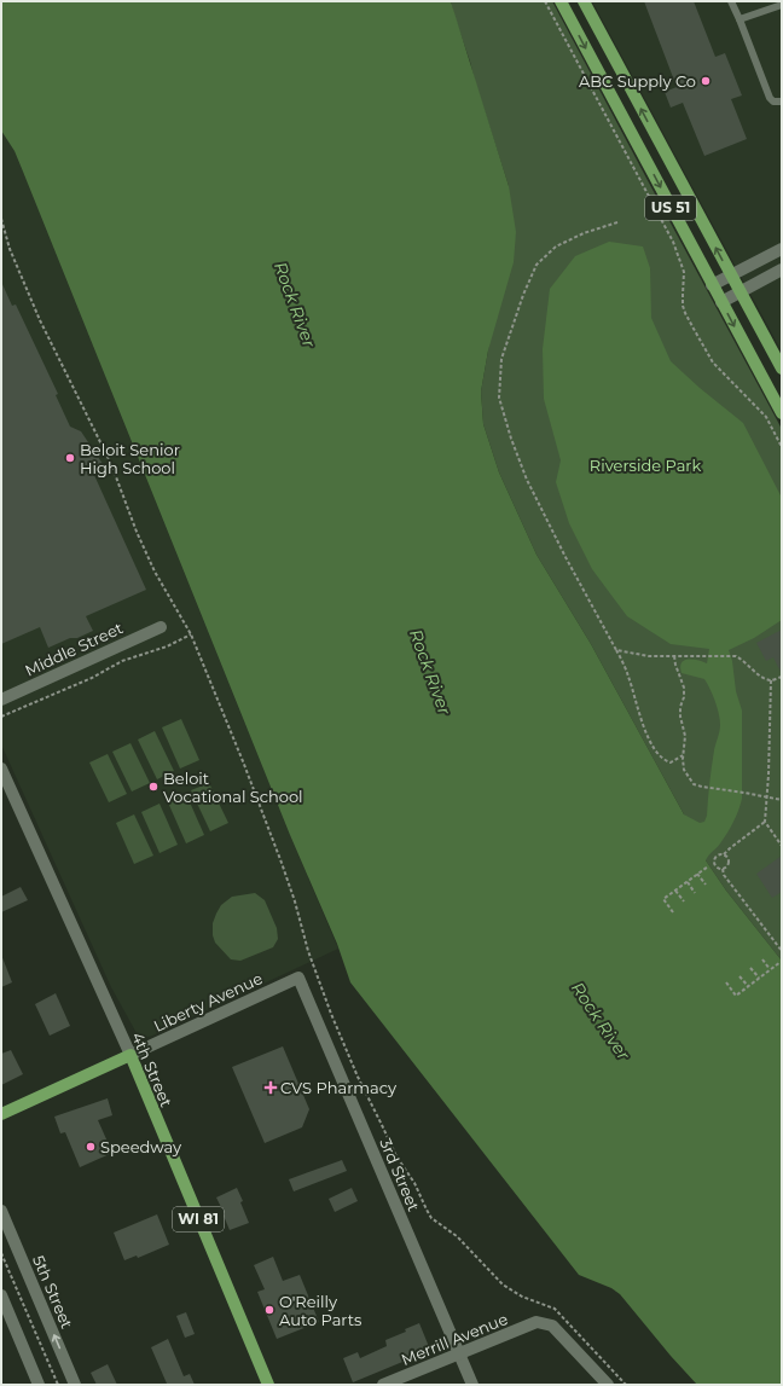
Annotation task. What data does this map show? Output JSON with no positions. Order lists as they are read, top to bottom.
{
  "streets": {
    "main road": ["US 51", "4th Street", "WI 81"],
    "street": [
      "Middle Street",
      "Liberty Avenue",
      "3rd Street",
      "5th Street",
      "Merrill Avenue"
    ]
  },
  "crossings": [
    ["Liberty Avenue", "4th Street"],
    ["Liberty Avenue", "3rd Street"],
    ["3rd Street", "Merrill Avenue"]
  ],
  "water": ["Rock River"],
  "parks": ["Riverside Park"],
  "places": {
    "other": [
      "ABC Supply Co",
      "Beloit Senior High School",
      "Beloit Vocational School",
      "Speedway",
      "O'Reilly Auto Parts"
    ],
    "health": ["CVS Pharmacy"]
  }
}
